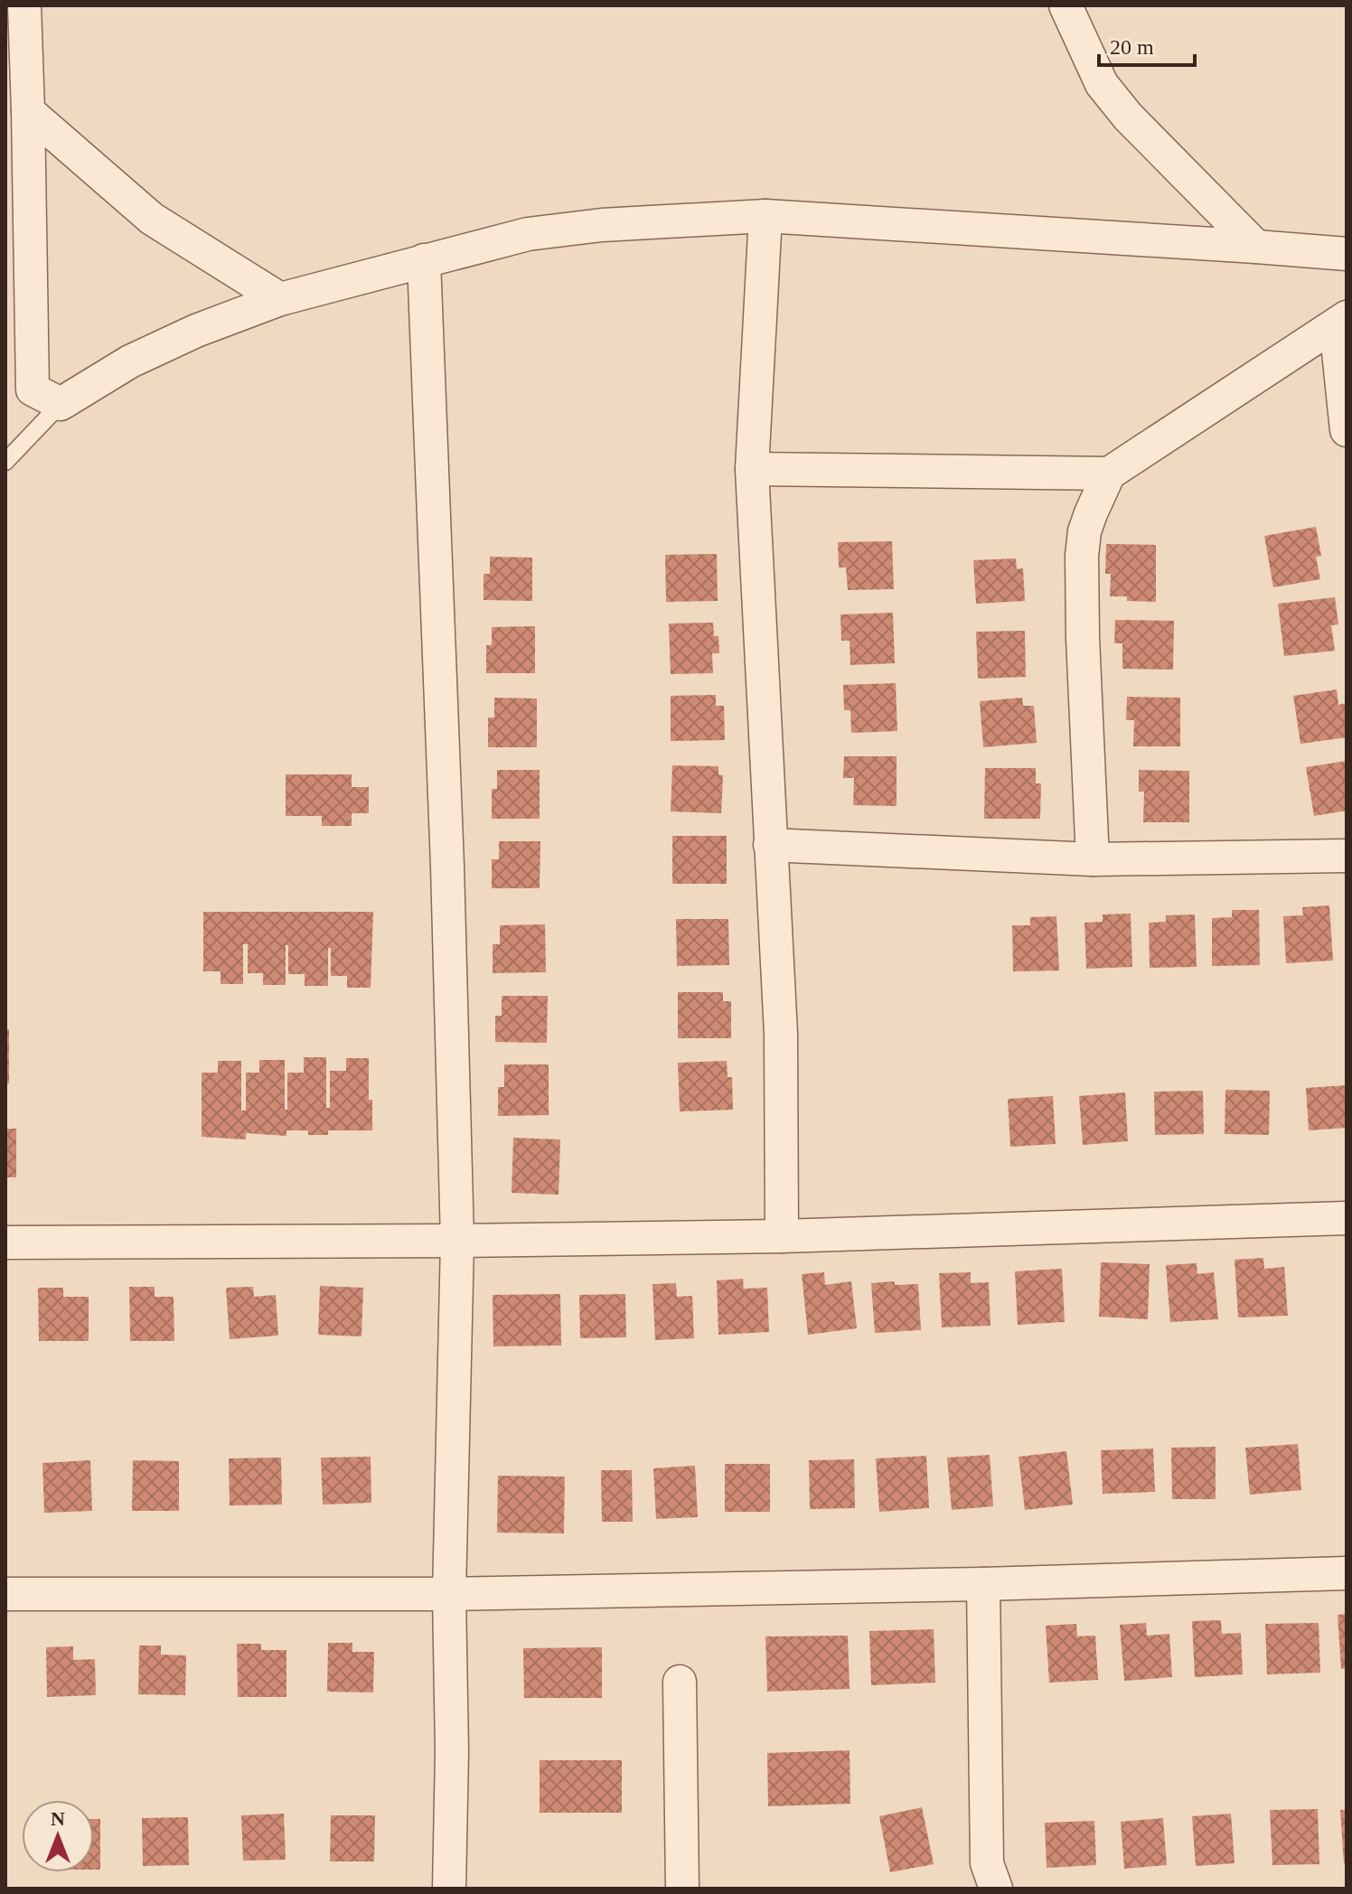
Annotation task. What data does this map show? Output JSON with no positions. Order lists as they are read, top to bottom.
{
  "scale_bar": "20 m",
  "north": "top"
}
